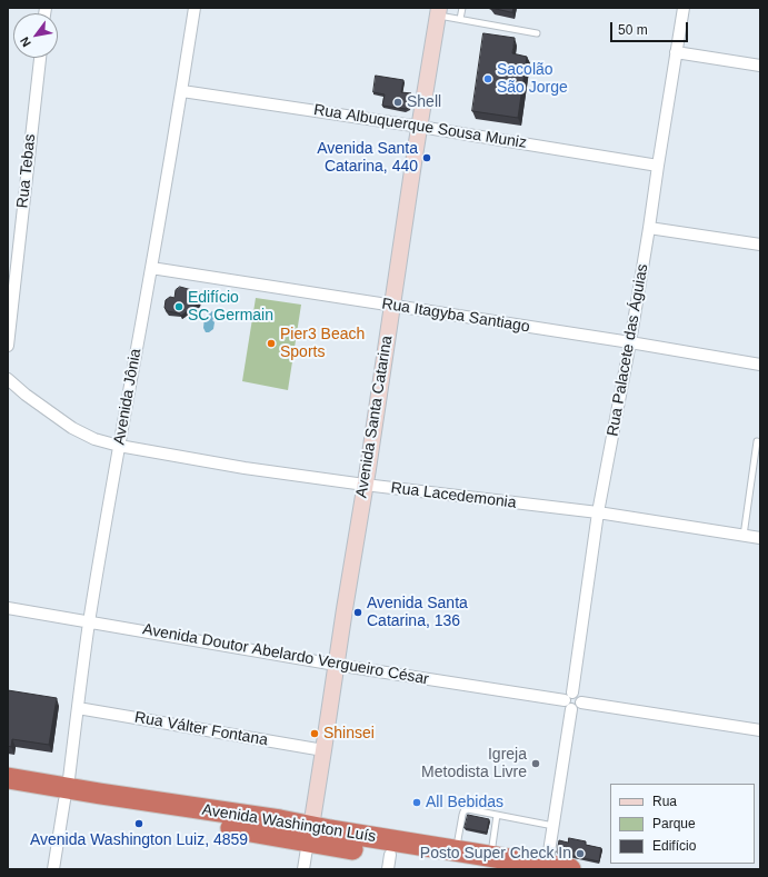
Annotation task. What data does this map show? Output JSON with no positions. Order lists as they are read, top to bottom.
{
  "streets": {
    "highway": ["Avenida Washington Luís"],
    "street": [
      "Rua Albuquerque Sousa Muniz",
      "Rua Tebas",
      "Rua Itagyba Santiago",
      "Rua Palacete das Águias",
      "Avenida Jônia",
      "Avenida Santa Catarina",
      "Rua Lacedemonia",
      "Avenida Doutor Abelardo Vergueiro César",
      "Rua Válter Fontana"
    ]
  },
  "crossings": [
    ["Rua Albuquerque Sousa Muniz", "Rua Palacete das Águias"],
    ["Rua Albuquerque Sousa Muniz", "Avenida Jônia"],
    ["Rua Albuquerque Sousa Muniz", "Avenida Santa Catarina"],
    ["Rua Itagyba Santiago", "Rua Palacete das Águias"],
    ["Rua Itagyba Santiago", "Avenida Jônia"],
    ["Rua Itagyba Santiago", "Avenida Santa Catarina"],
    ["Rua Palacete das Águias", "Rua Lacedemonia"],
    ["Rua Palacete das Águias", "Avenida Doutor Abelardo Vergueiro César"],
    ["Avenida Jônia", "Rua Lacedemonia"],
    ["Avenida Jônia", "Avenida Doutor Abelardo Vergueiro César"],
    ["Avenida Jônia", "Rua Válter Fontana"],
    ["Avenida Jônia", "Avenida Washington Luís"],
    ["Avenida Santa Catarina", "Rua Lacedemonia"],
    ["Avenida Santa Catarina", "Avenida Doutor Abelardo Vergueiro César"],
    ["Avenida Santa Catarina", "Rua Válter Fontana"],
    ["Avenida Santa Catarina", "Avenida Washington Luís"]
  ],
  "places": [
    "Sacolão São Jorge",
    "Shell",
    "Avenida Santa Catarina, 440",
    "Edifício SC Germain",
    "Pier3 Beach Sports",
    "Avenida Santa Catarina, 136",
    "Shinsei",
    "Igreja Metodista Livre",
    "All Bebidas",
    "Avenida Washington Luiz, 4859",
    "Posto Super Check In"
  ],
  "legend": ["Rua", "Parque", "Edifício"],
  "scale_bar": "50 m",
  "north": "bottom left"
}
